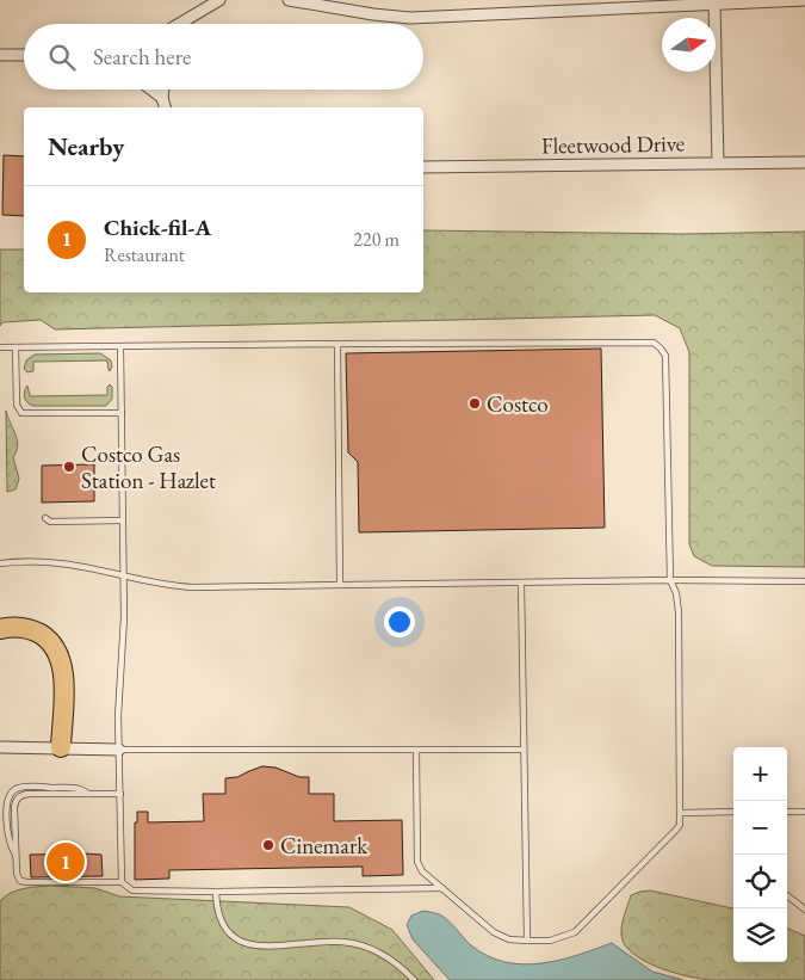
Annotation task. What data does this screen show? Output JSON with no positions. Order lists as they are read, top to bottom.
{
  "streets": {
    "street": ["Fleetwood Drive"]
  },
  "places": ["Costco", "Costco Gas Station - Hazlet", "Cinemark"],
  "north": "right",
  "page": {
    "search": "Search here",
    "heading": "Nearby",
    "list": [
      {
        "mark": "1",
        "name": "Chick-fil-A",
        "note": "Restaurant",
        "value": "220 m"
      }
    ],
    "map_buttons": ["+", "−"],
    "pins": "1"
  }
}
